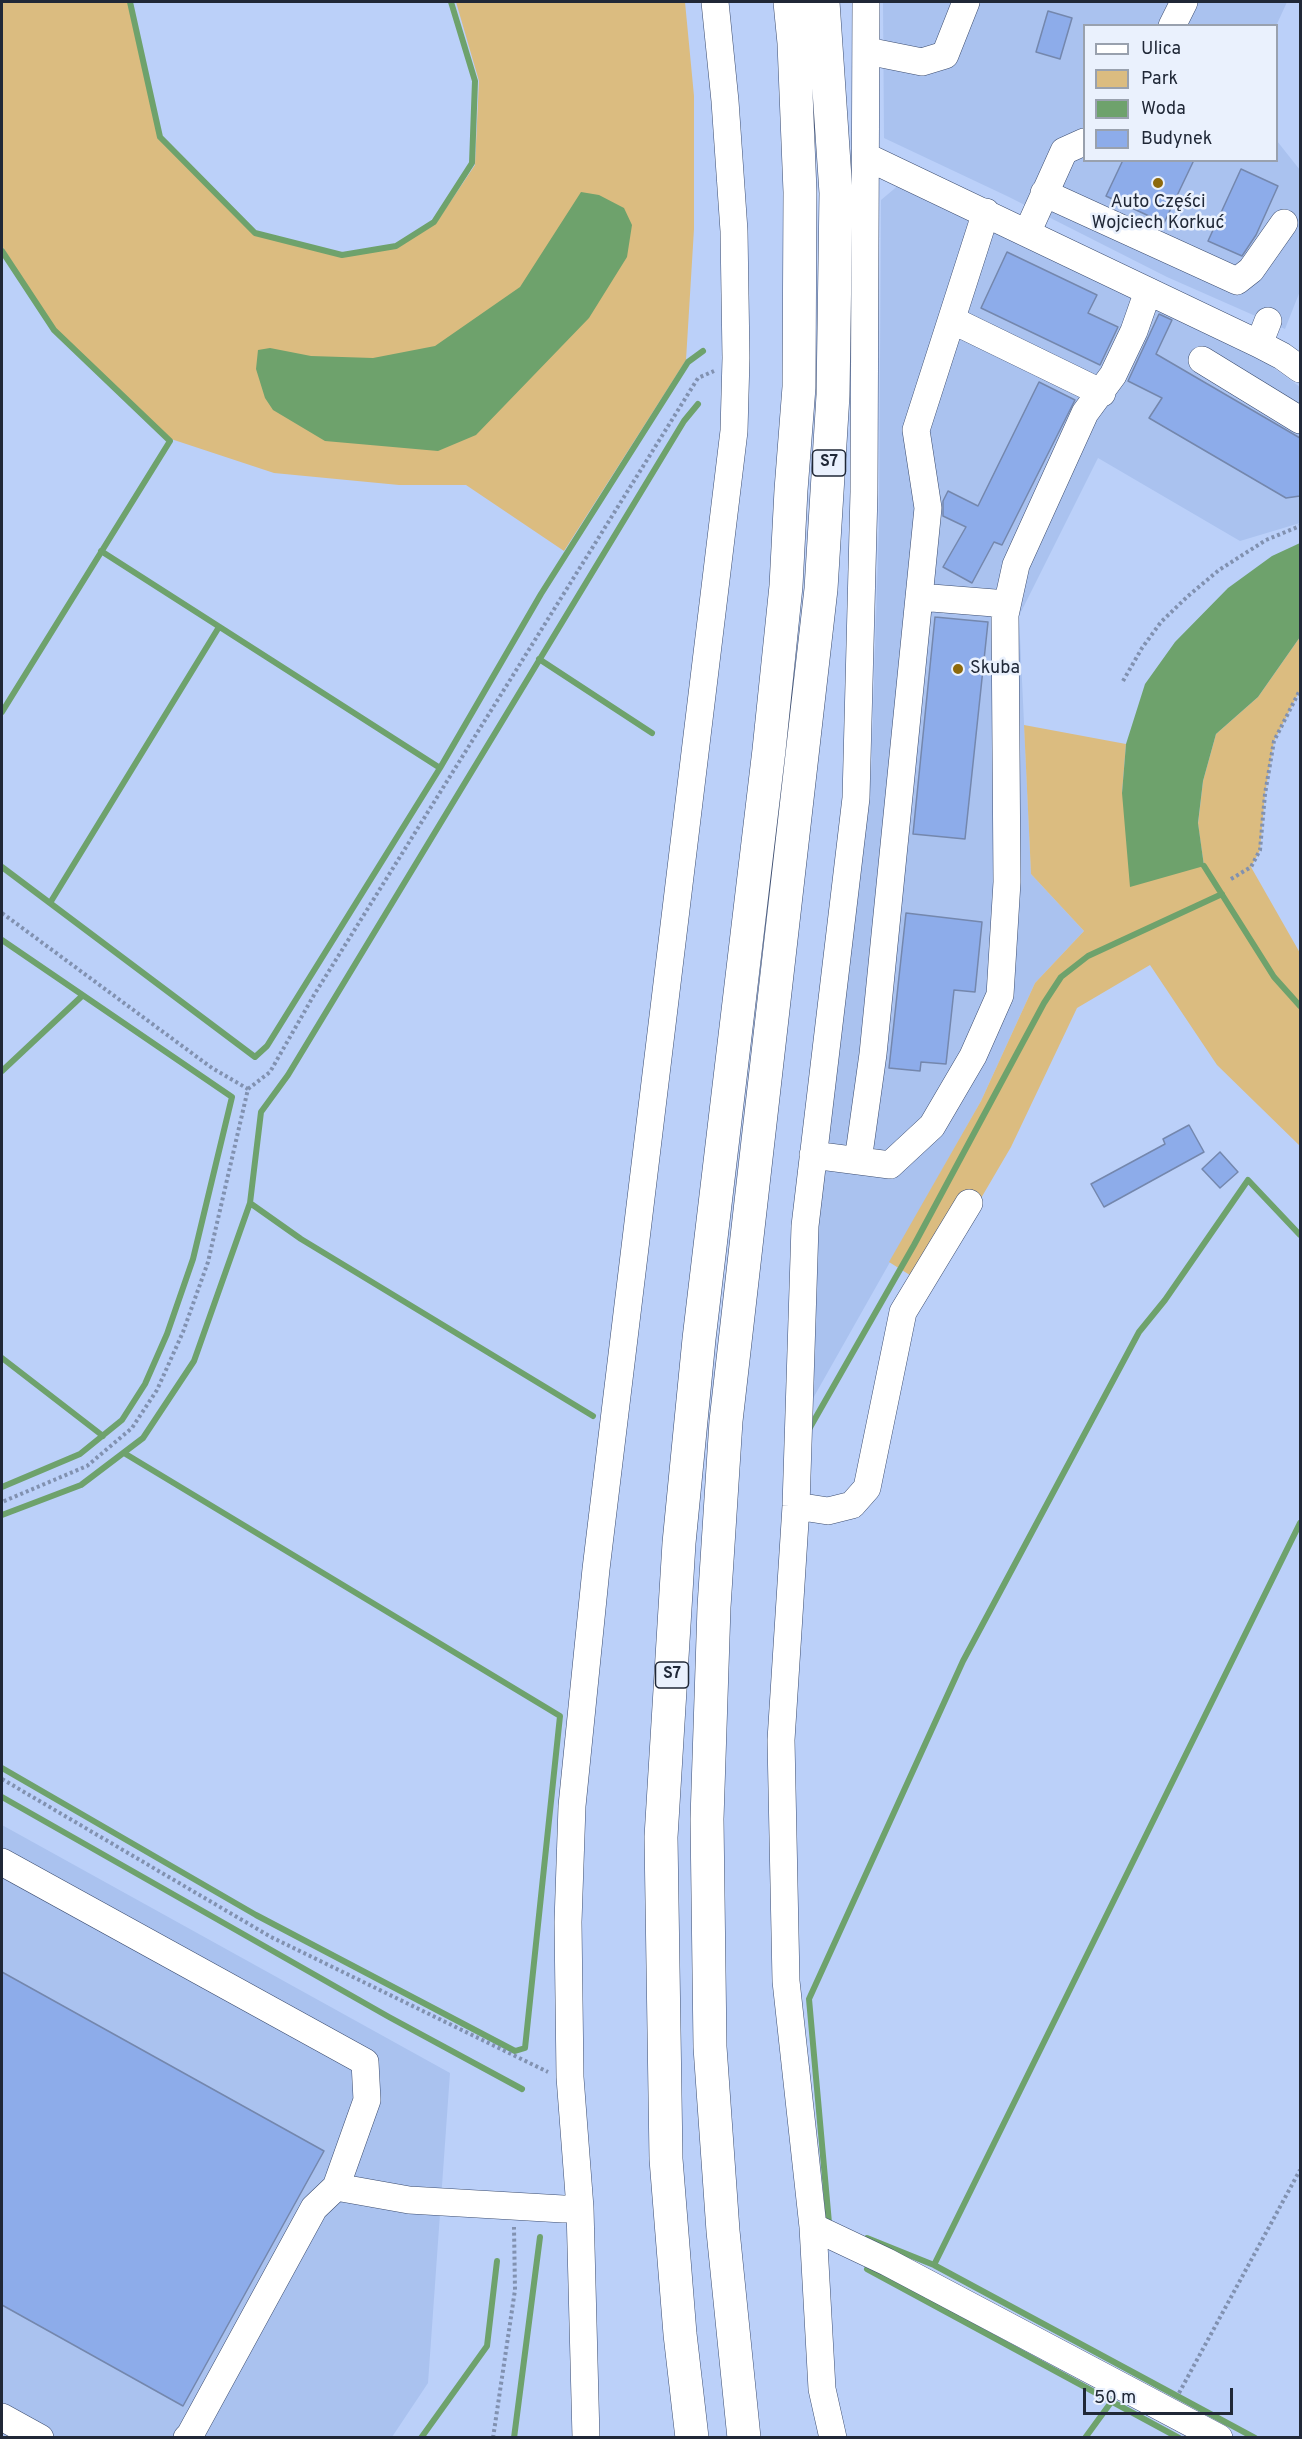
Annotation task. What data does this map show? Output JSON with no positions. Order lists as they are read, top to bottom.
{
  "streets": {
    "highway": ["S7"]
  },
  "places": ["Auto Części Wojciech Korkuć", "Skuba"],
  "legend": [
    "Ulica",
    "Park",
    "Woda",
    "Budynek"
  ],
  "scale_bar": "50 m"
}
